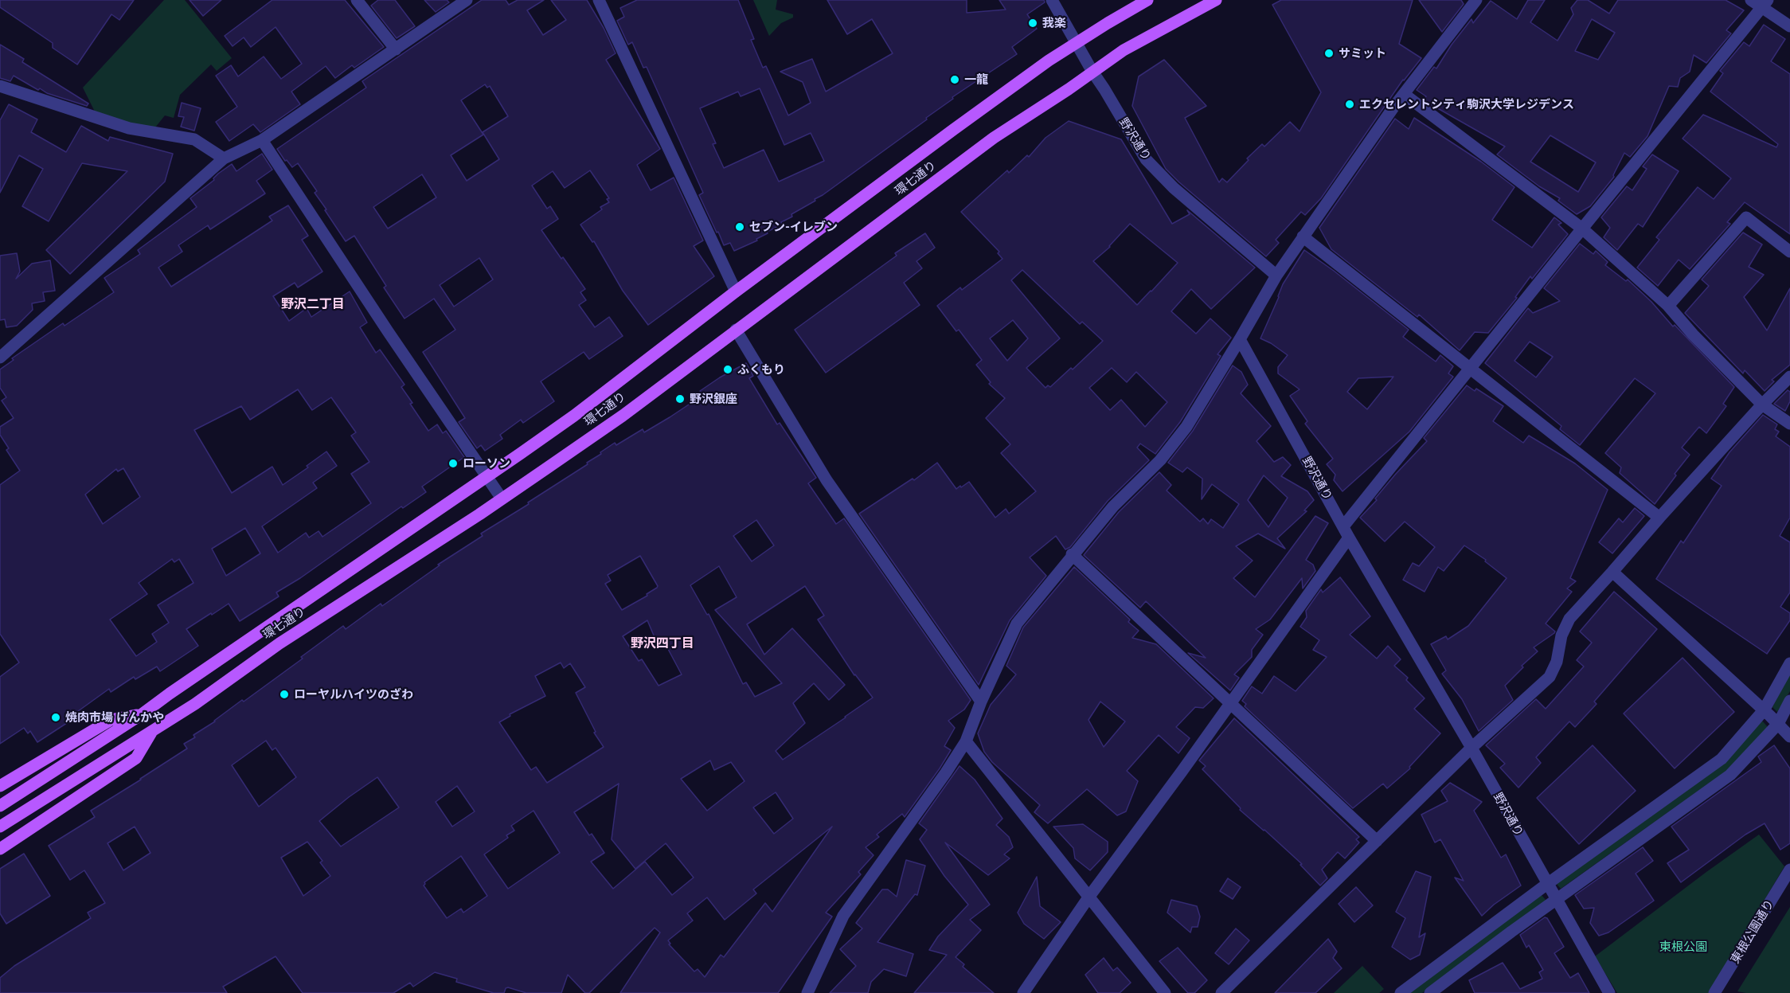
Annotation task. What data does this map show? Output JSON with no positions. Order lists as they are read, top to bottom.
{
  "streets": {
    "main road": ["環七通り"],
    "street": ["野沢通り", "東根公園通り"]
  },
  "crossings": [
    ["野沢通り", "環七通り"]
  ],
  "districts": ["野沢二丁目", "野沢四丁目"],
  "parks": ["東根公園"],
  "places": [
    "我楽",
    "サミット",
    "一龍",
    "エクセレントシティ駒沢大学レジデンス",
    "セブン-イレブン",
    "ふくもり",
    "野沢銀座",
    "ローソン",
    "ローヤルハイツのざわ",
    "焼肉市場 げんかや"
  ]
}
